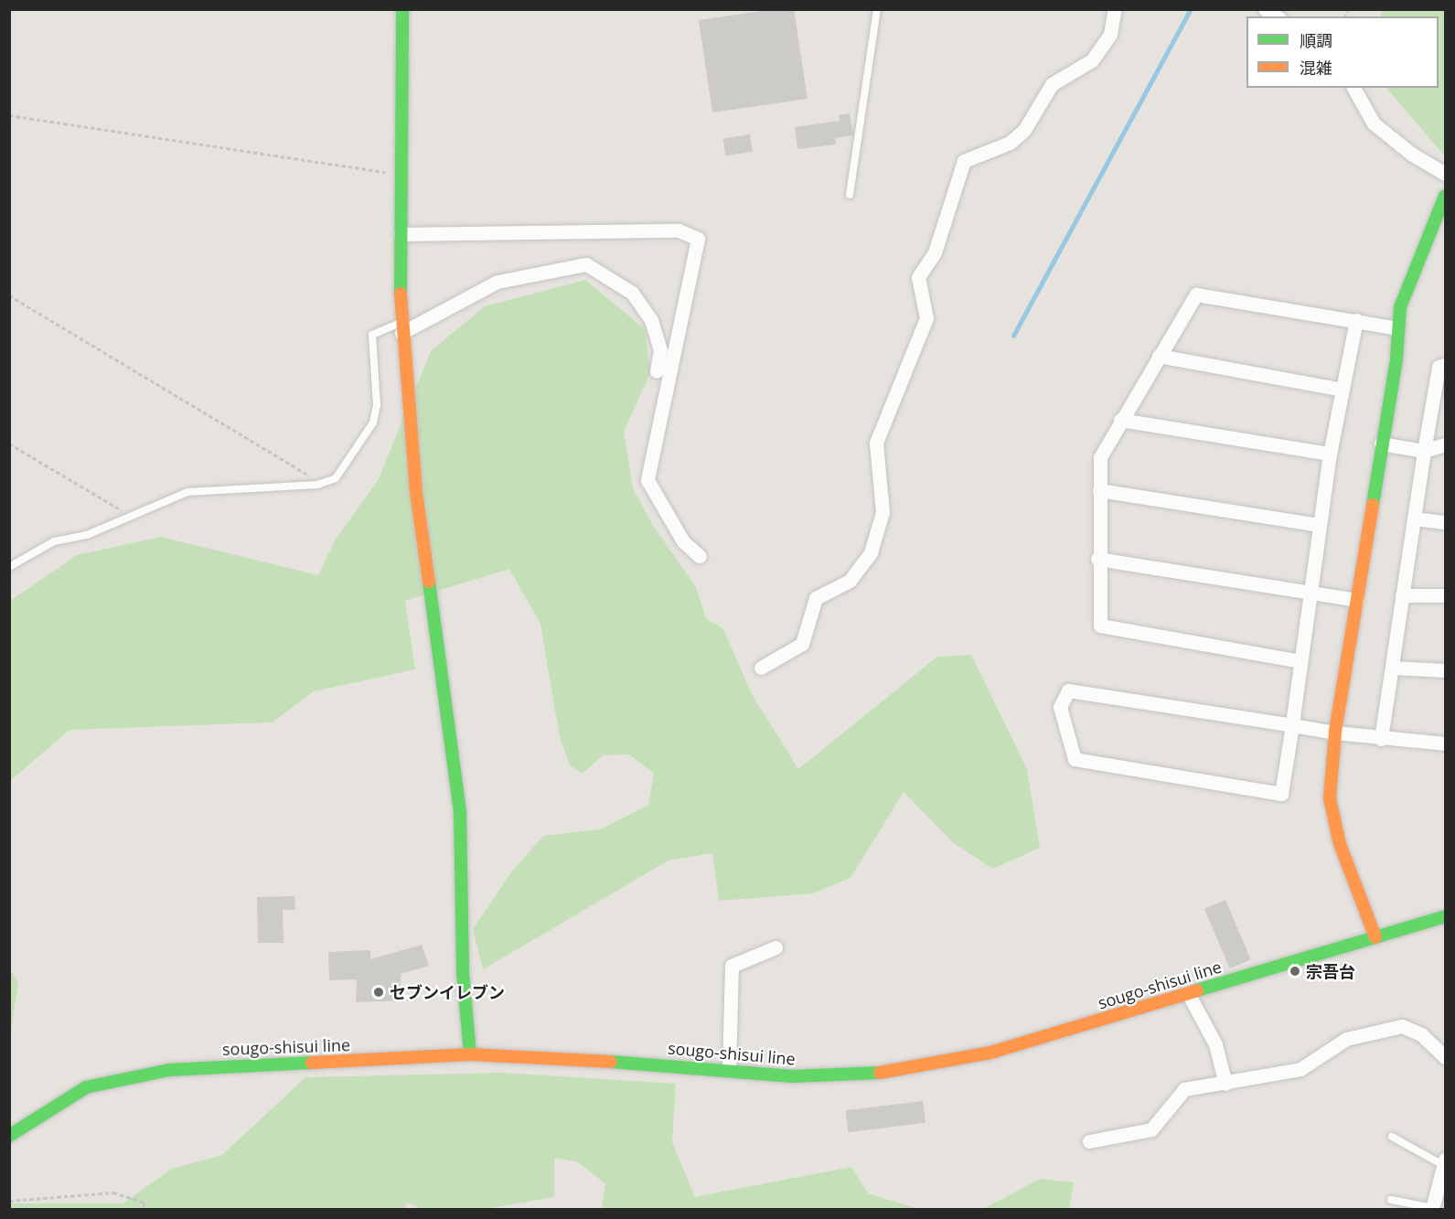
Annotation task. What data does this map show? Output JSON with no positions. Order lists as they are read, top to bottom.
{
  "streets": {
    "street": ["sougo-shisui line"]
  },
  "places": ["宗吾台", "セブンイレブン"],
  "legend": ["順調", "混雑"]
}
